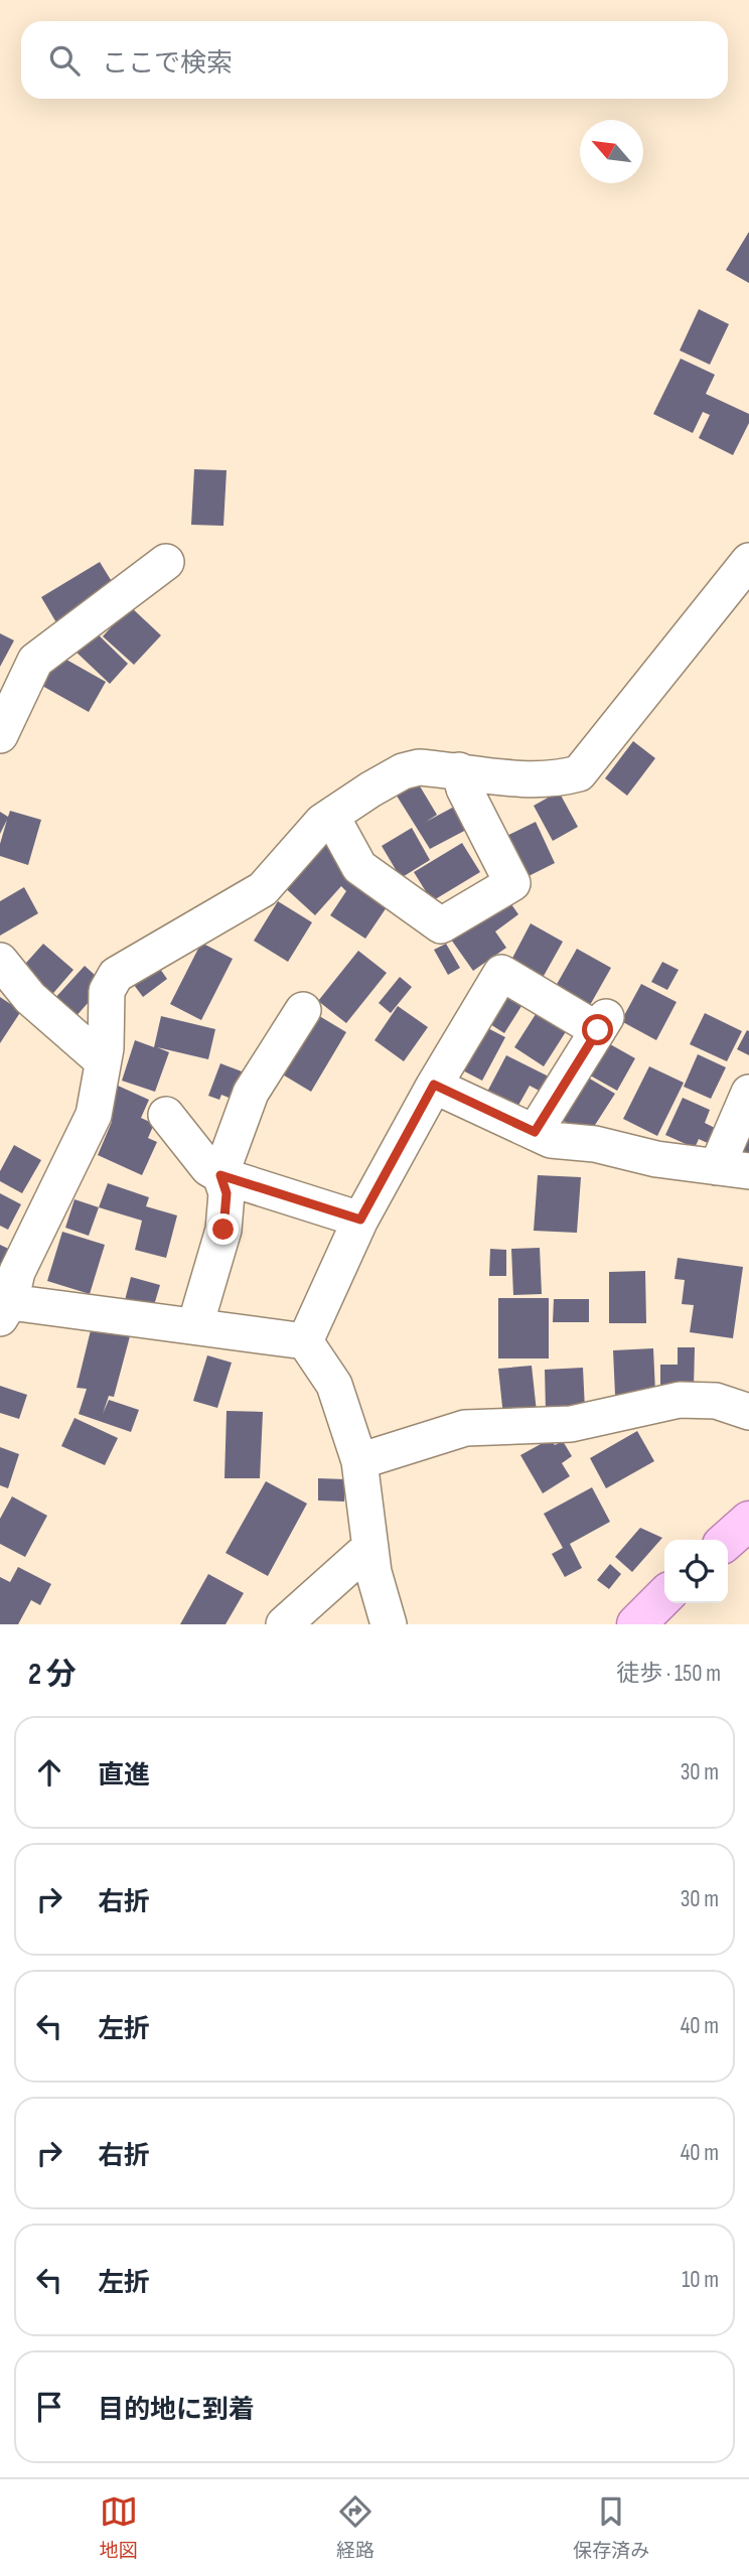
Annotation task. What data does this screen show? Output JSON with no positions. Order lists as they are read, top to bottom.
{
  "north": "top left",
  "page": {
    "search": "ここで検索",
    "heading": ["2 分", "徒歩 · 150 m"],
    "list": [
      ["直進", "30 m"],
      ["右折", "30 m"],
      ["左折", "40 m"],
      ["右折", "40 m"],
      ["左折", "10 m"],
      "目的地に到着"
    ],
    "nav": ["地図", "経路", "保存済み"]
  }
}
